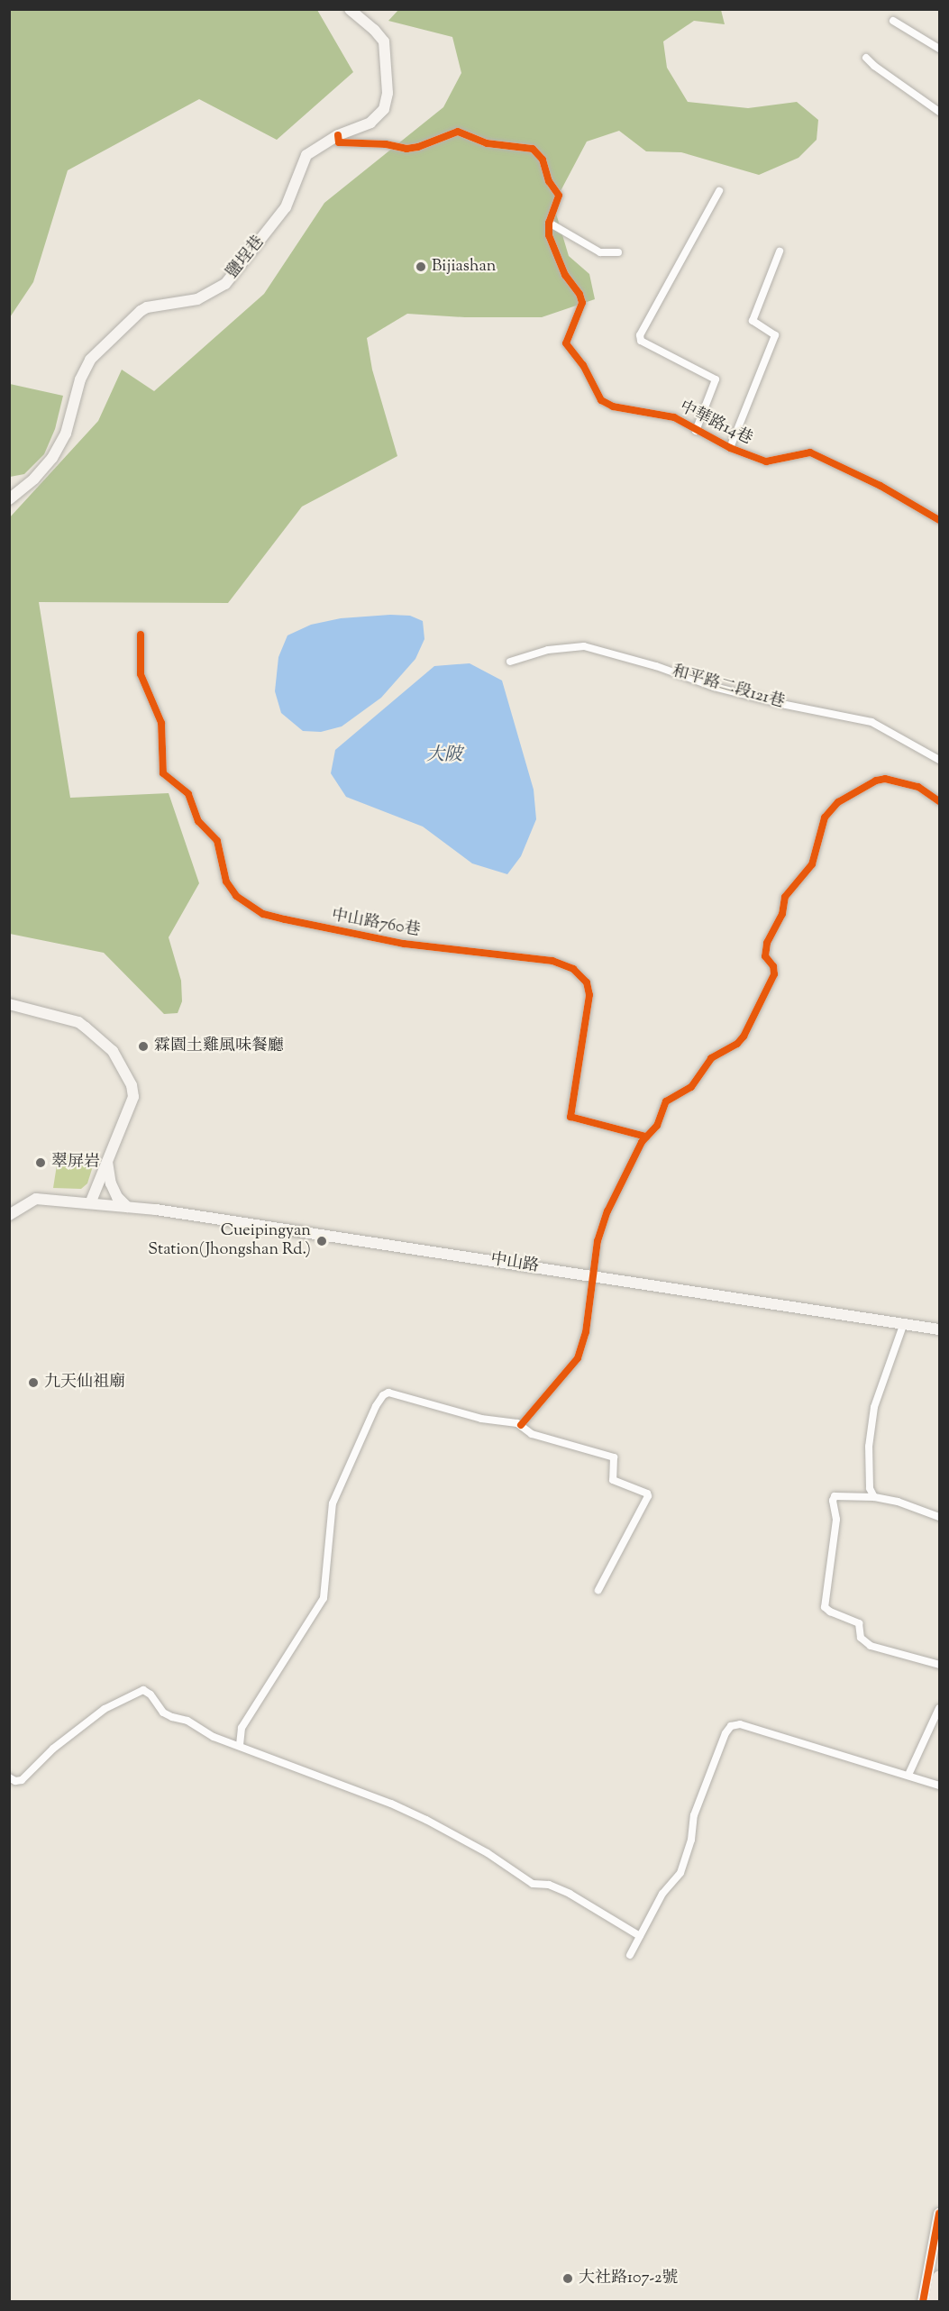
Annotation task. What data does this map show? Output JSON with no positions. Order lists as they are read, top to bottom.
{
  "streets": {
    "street": [
      "鹽埕巷",
      "中華路14巷",
      "和平路二段121巷",
      "中山路760巷",
      "中山路"
    ]
  },
  "water": ["大陂"],
  "places": [
    "Bijiashan",
    "霖園土雞風味餐廳",
    "翠屏岩",
    "Cueipingyan Station(Jhongshan Rd.)",
    "九天仙祖廟",
    "大社路107-2號"
  ]
}
